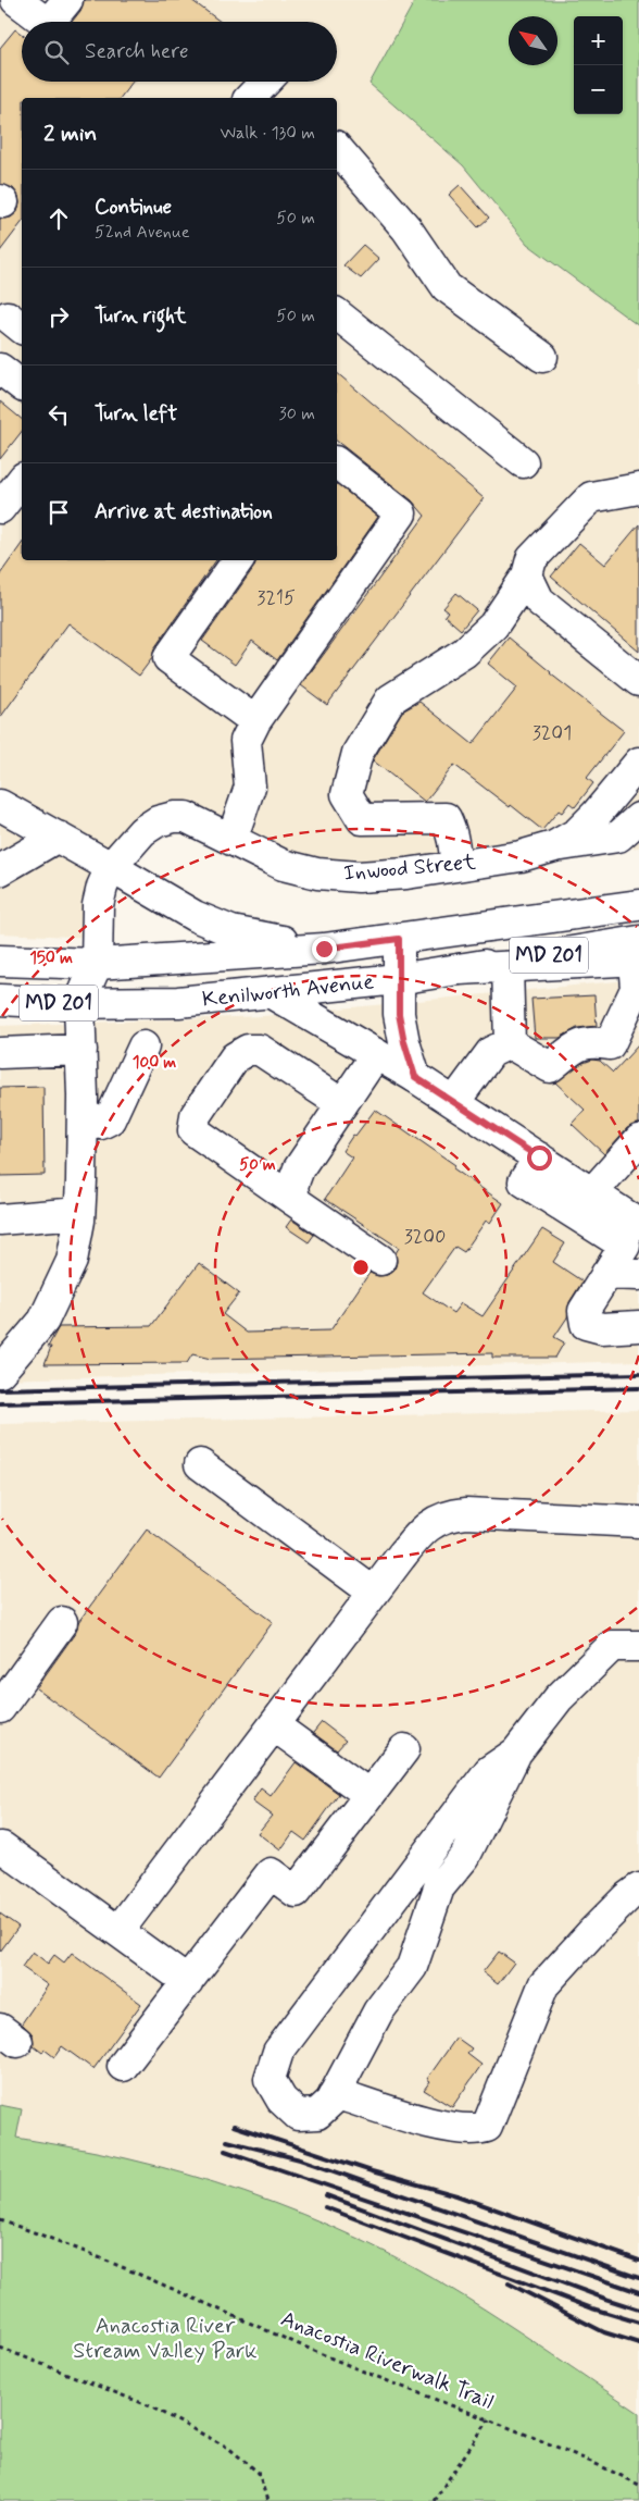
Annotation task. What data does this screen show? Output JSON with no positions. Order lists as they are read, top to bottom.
{
  "streets": {
    "main road": ["Inwood Street", "MD 201", "Kenilworth Avenue"],
    "path": ["Anacostia Riverwalk Trail"]
  },
  "parks": ["Anacostia River Stream Valley Park"],
  "house_numbers": ["3215", "3201", "3200"],
  "north": "top left",
  "page": {
    "map_buttons": ["+", "−"],
    "search": "Search here",
    "heading": ["2 min", "Walk · 130 m"],
    "list": [
      ["Continue", "52nd Avenue", "50 m"],
      ["Turn right", "50 m"],
      ["Turn left", "30 m"],
      "Arrive at destination"
    ]
  },
  "rings": ["150 m", "100 m", "50 m"]
}
